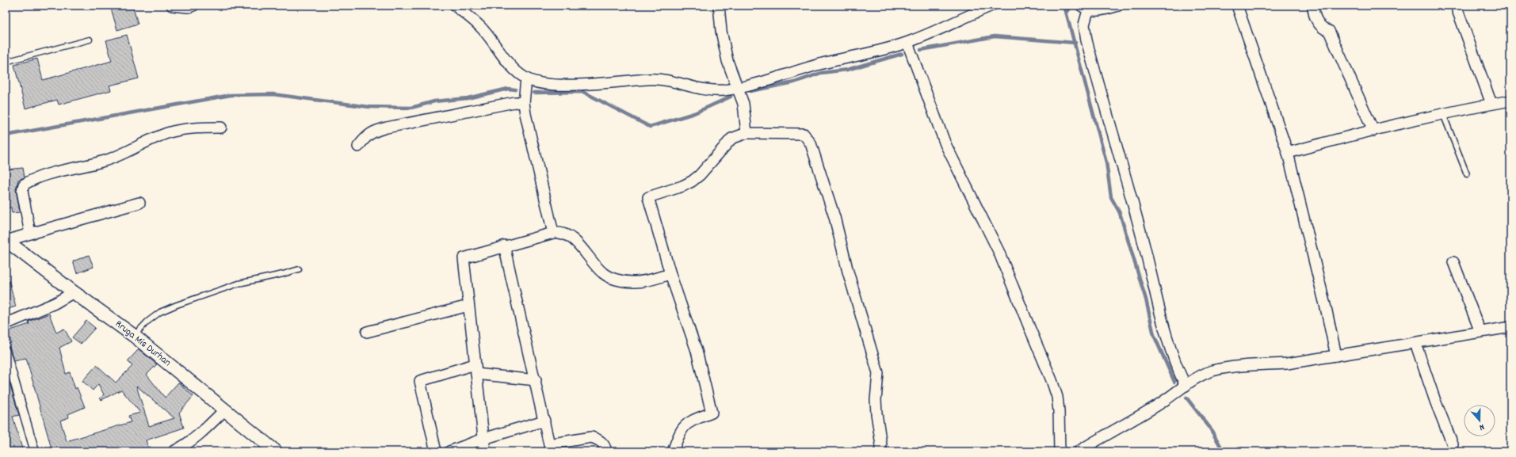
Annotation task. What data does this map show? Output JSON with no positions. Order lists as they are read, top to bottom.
{
  "streets": {
    "street": ["Rruga Mis Durhan"]
  },
  "north": "bottom"
}
